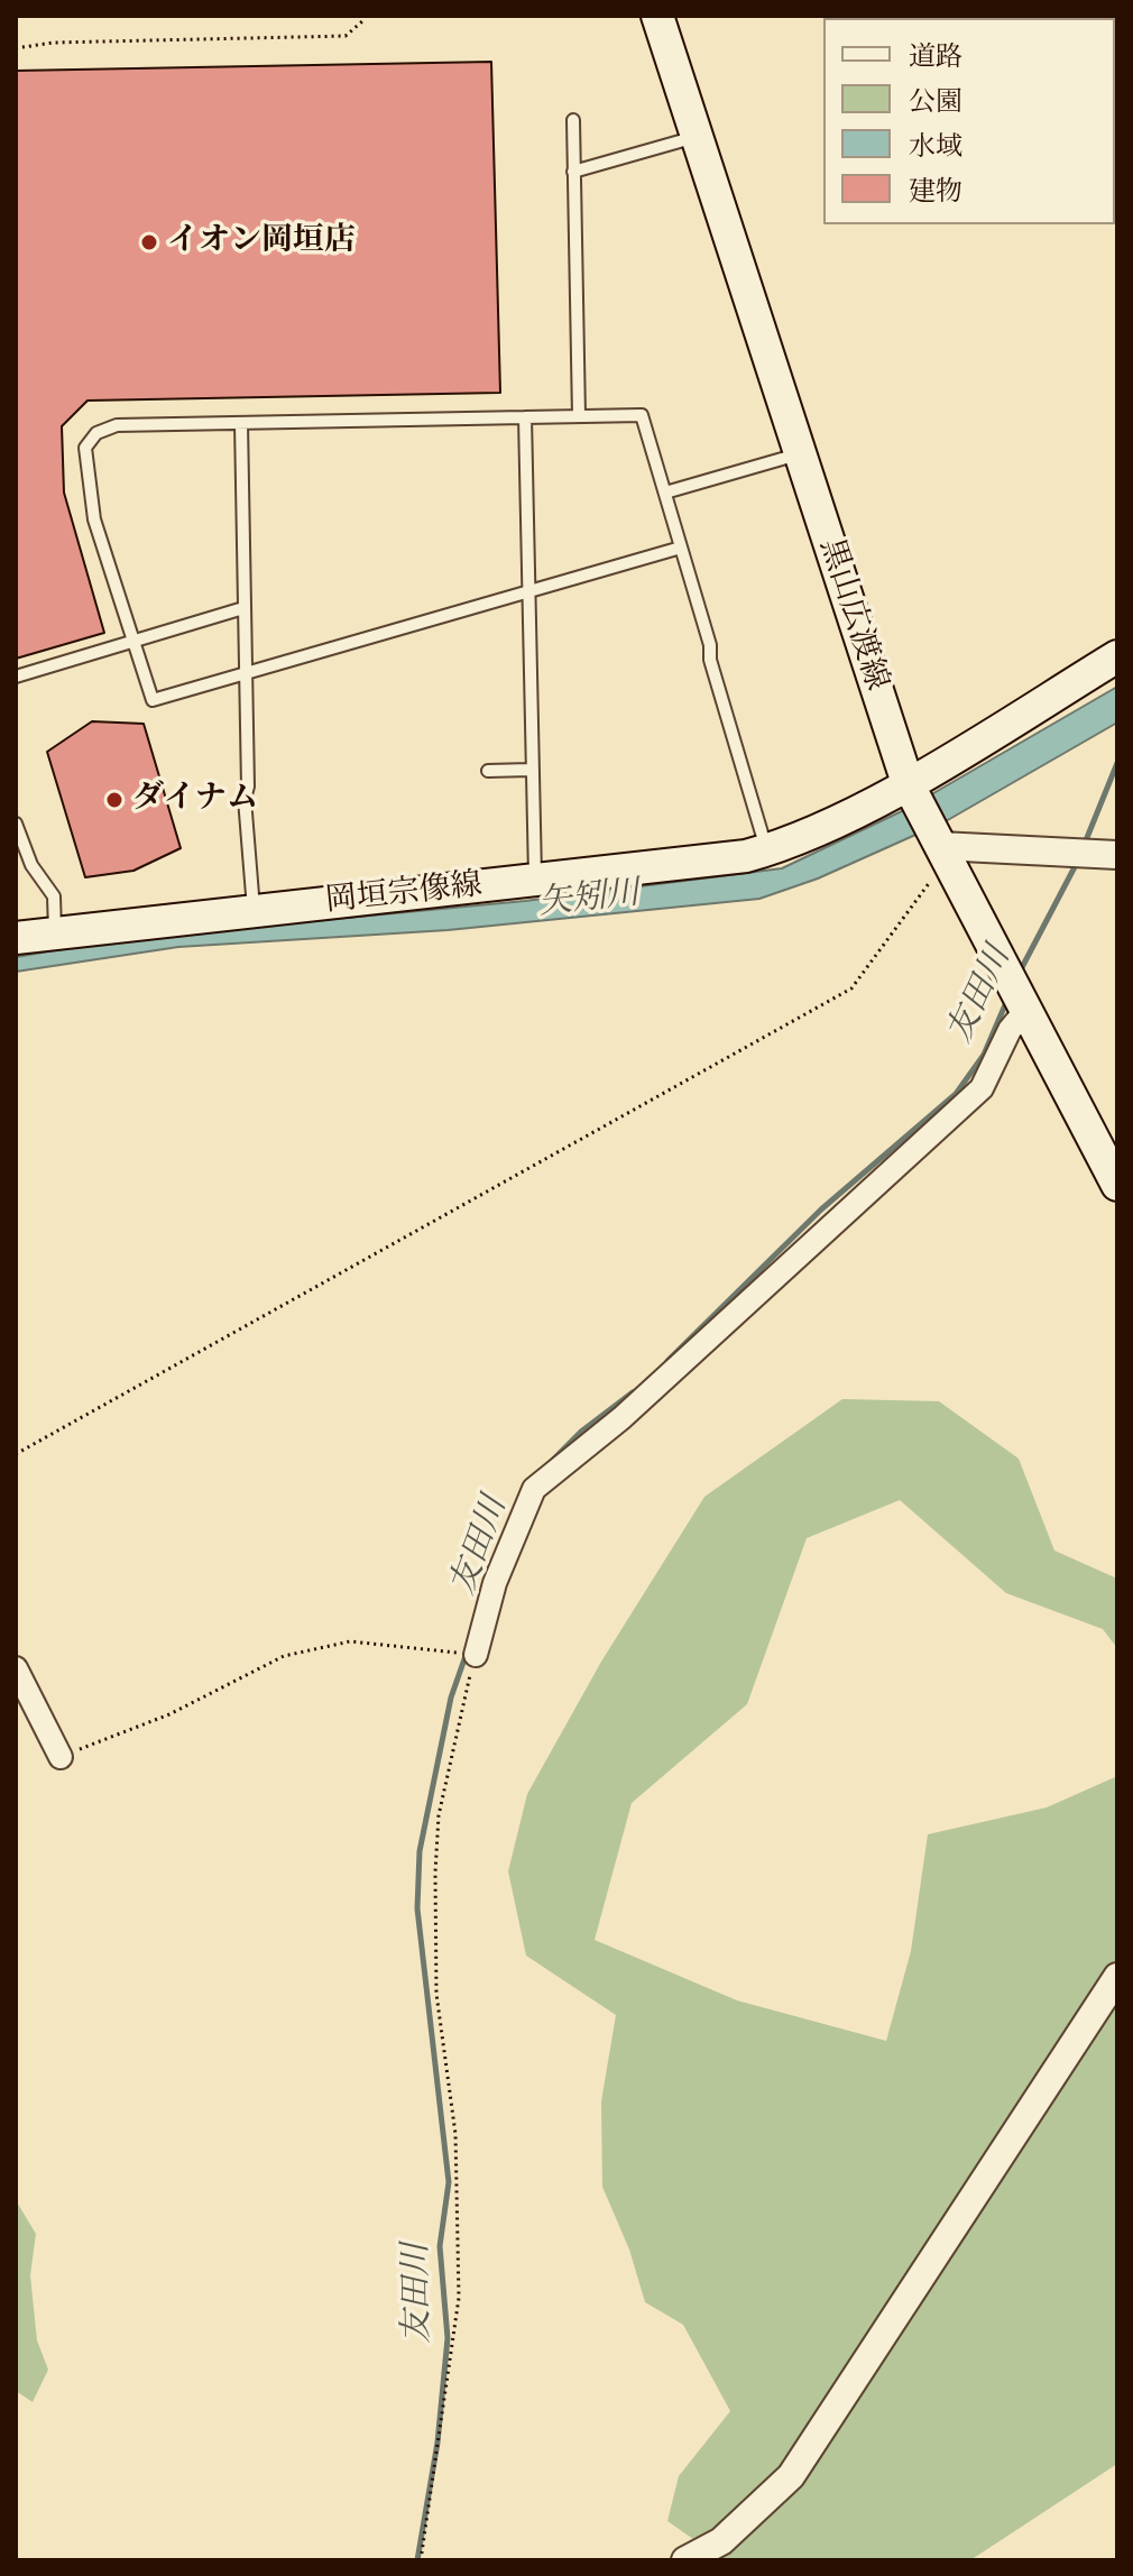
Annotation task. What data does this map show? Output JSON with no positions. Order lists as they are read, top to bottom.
{
  "streets": {
    "main road": ["黒山広渡線", "岡垣宗像線"]
  },
  "crossings": [
    ["黒山広渡線", "岡垣宗像線"]
  ],
  "water": ["矢矧川", "友田川"],
  "places": ["イオン岡垣店", "ダイナム"],
  "legend": [
    "道路",
    "公園",
    "水域",
    "建物"
  ]
}
